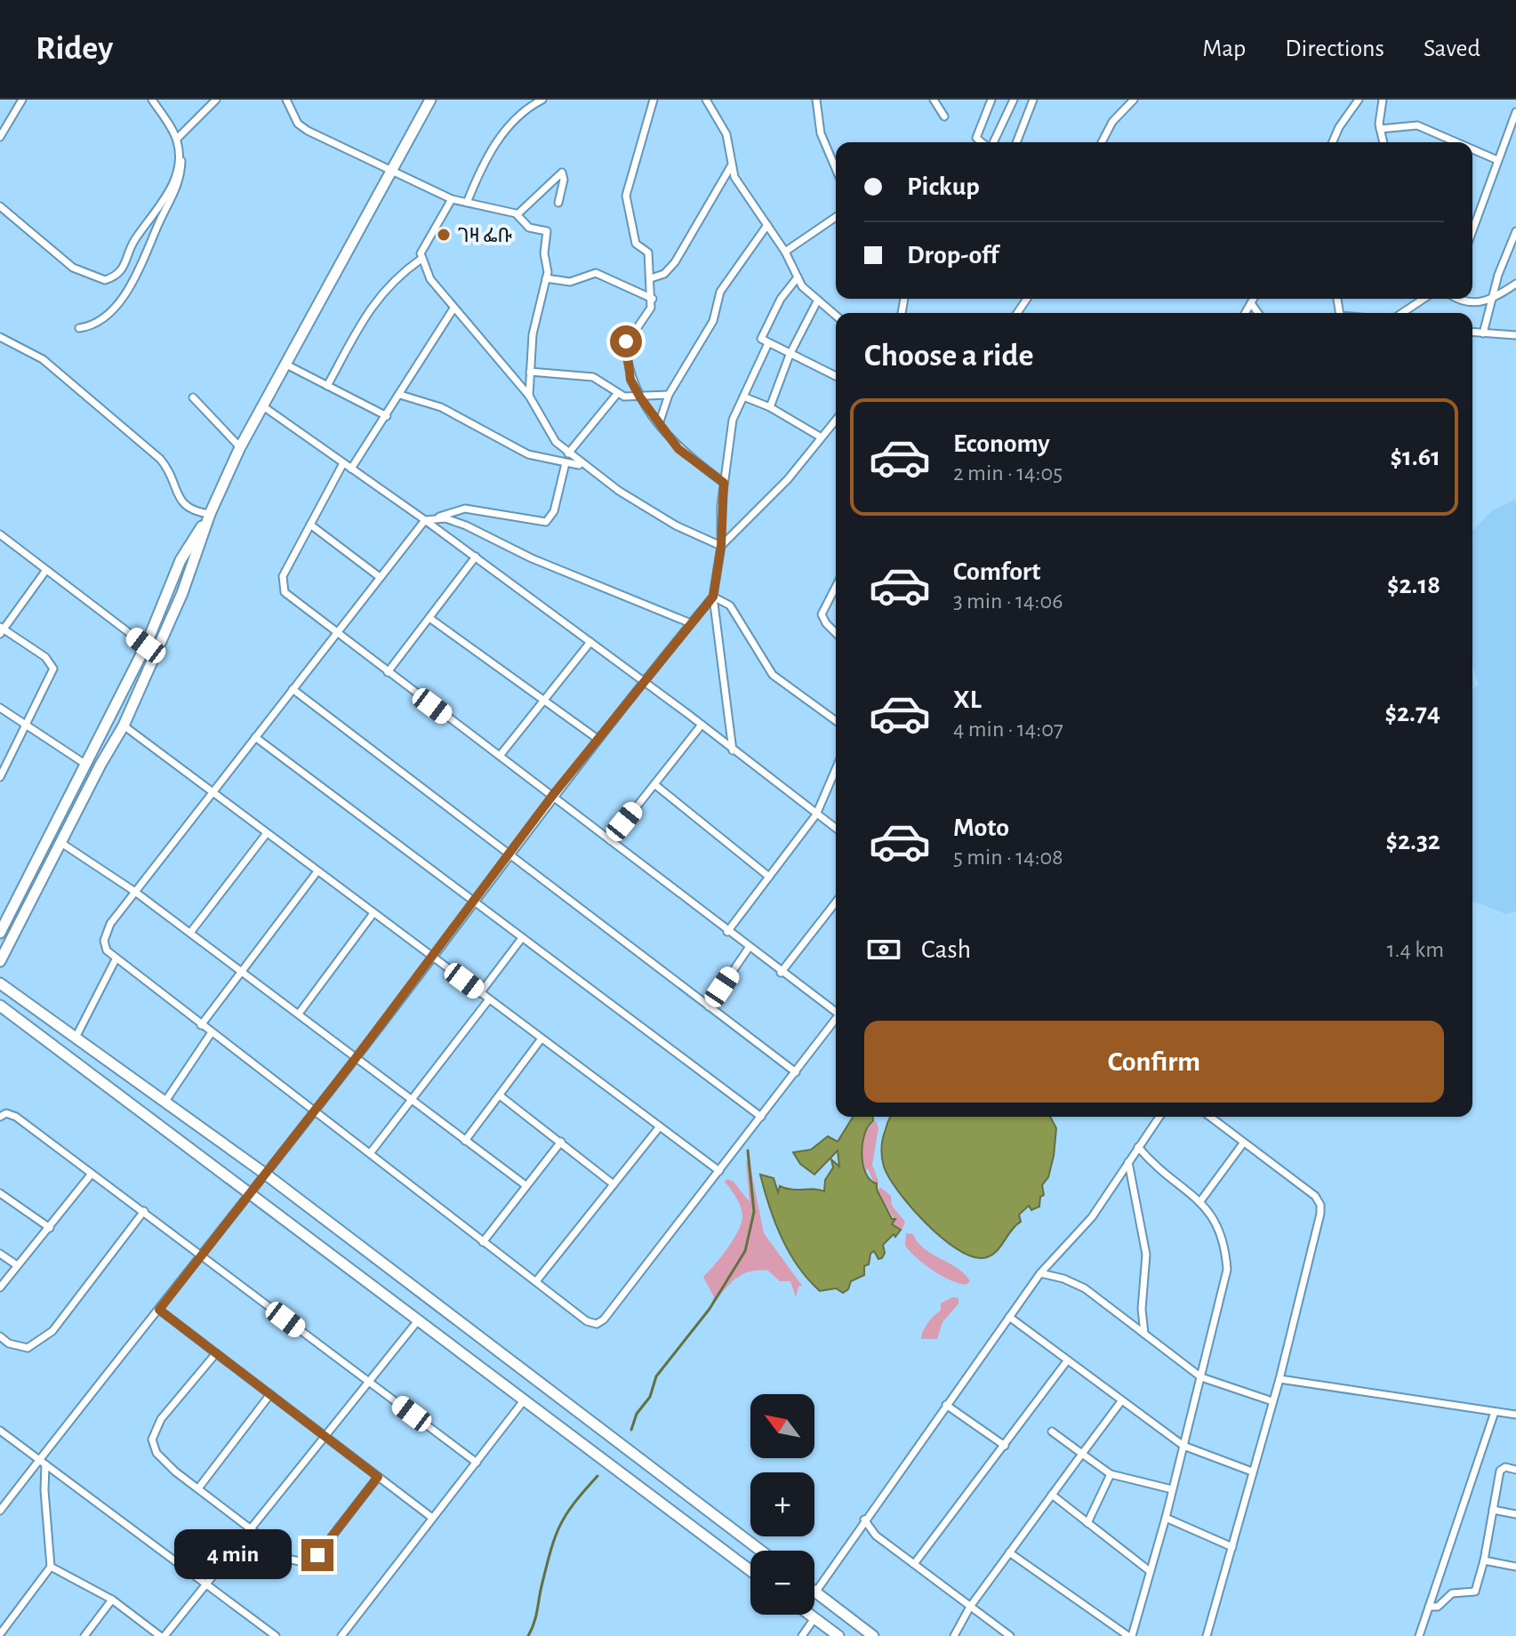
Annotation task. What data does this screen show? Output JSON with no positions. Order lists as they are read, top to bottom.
{
  "places": ["ገዛ ፌቡ"],
  "north": "top left",
  "page": {
    "header": "Ridey",
    "nav": ["Map", "Directions", "Saved"],
    "banner": ["Pickup", "Drop-off"],
    "heading": "Choose a ride",
    "list": [
      {
        "name": "Economy",
        "note": "2 min · 14:05",
        "value": "$1.61"
      },
      {
        "name": "Comfort",
        "note": "3 min · 14:06",
        "value": "$2.18"
      },
      {
        "name": "XL",
        "note": "4 min · 14:07",
        "value": "$2.74"
      },
      {
        "name": "Moto",
        "note": "5 min · 14:08",
        "value": "$2.32"
      }
    ],
    "pay": ["Cash", "1.4 km"],
    "buttons": "Confirm",
    "map_buttons": ["+", "−"],
    "bubble": "4 min"
  }
}
